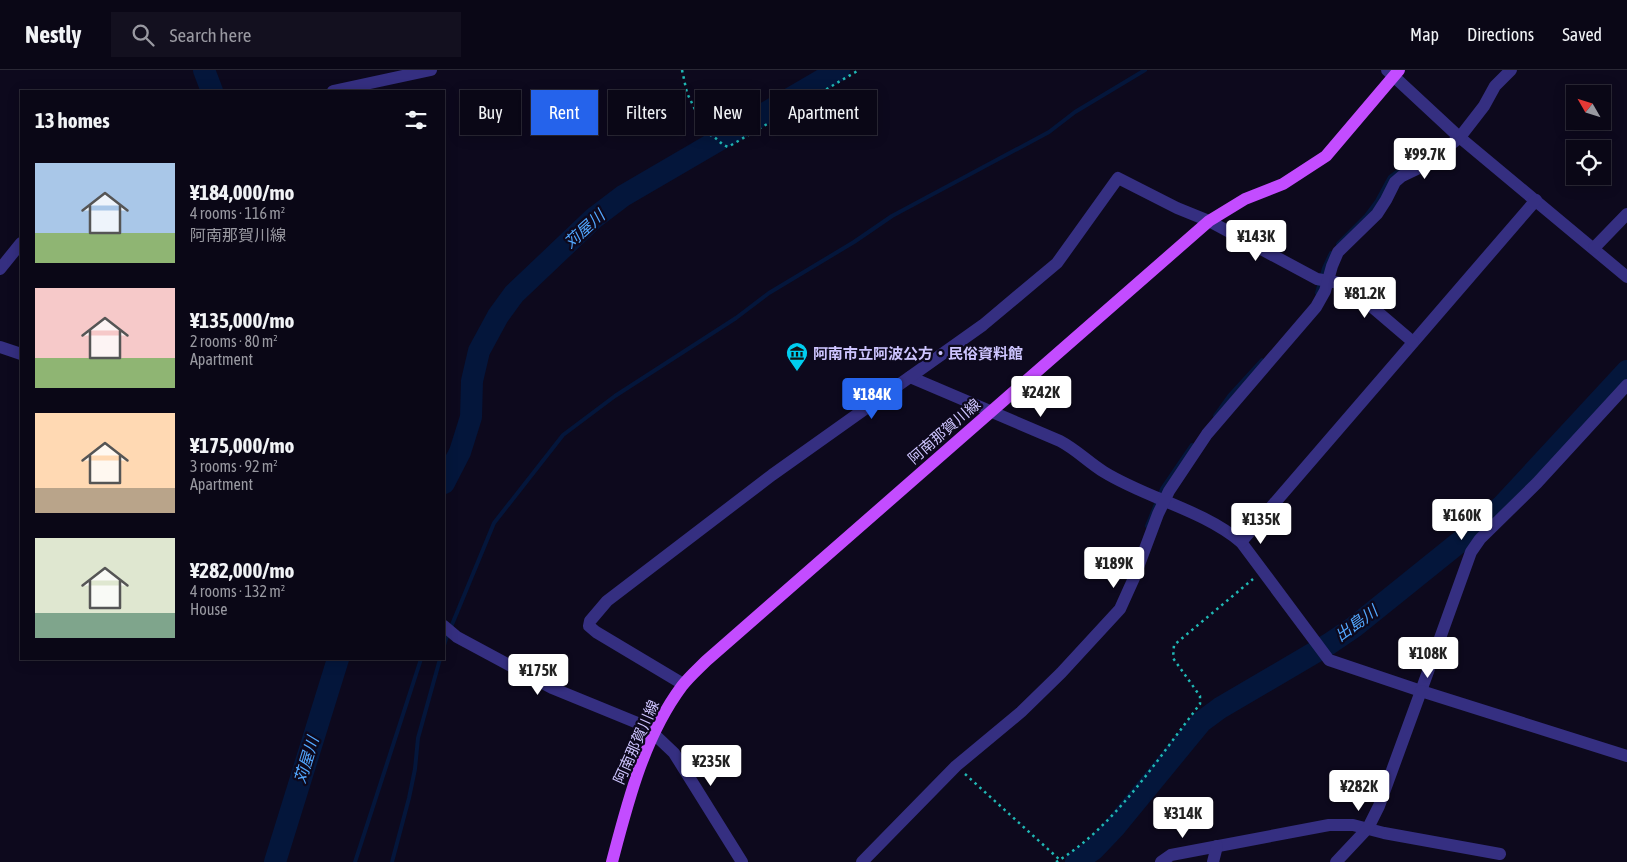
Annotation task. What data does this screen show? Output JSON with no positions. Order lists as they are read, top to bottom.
{
  "streets": {
    "main road": ["阿南那賀川線"]
  },
  "water": ["苅屋川", "出島川"],
  "places": {
    "museum": ["阿南市立阿波公方・民俗資料館"]
  },
  "north": "top left",
  "page": {
    "header": "Nestly",
    "search": "Search here",
    "nav": ["Map", "Directions", "Saved"],
    "chip": [
      "Buy",
      "Rent",
      "Filters",
      "New",
      "Apartment"
    ],
    "heading": "13 homes",
    "price": [
      "¥99.7K",
      "¥143K",
      "¥81.2K",
      "¥242K",
      "¥184K",
      "¥160K",
      "¥135K",
      "¥189K",
      "¥108K",
      "¥175K",
      "¥235K",
      "¥282K",
      "¥314K"
    ],
    "list": [
      {
        "name": "¥184,000/mo",
        "note": "4 rooms · 116 m² · 阿南那賀川線"
      },
      {
        "name": "¥135,000/mo",
        "note": "2 rooms · 80 m² · Apartment"
      },
      {
        "name": "¥175,000/mo",
        "note": "3 rooms · 92 m² · Apartment"
      },
      {
        "name": "¥282,000/mo",
        "note": "4 rooms · 132 m² · House"
      }
    ]
  }
}
